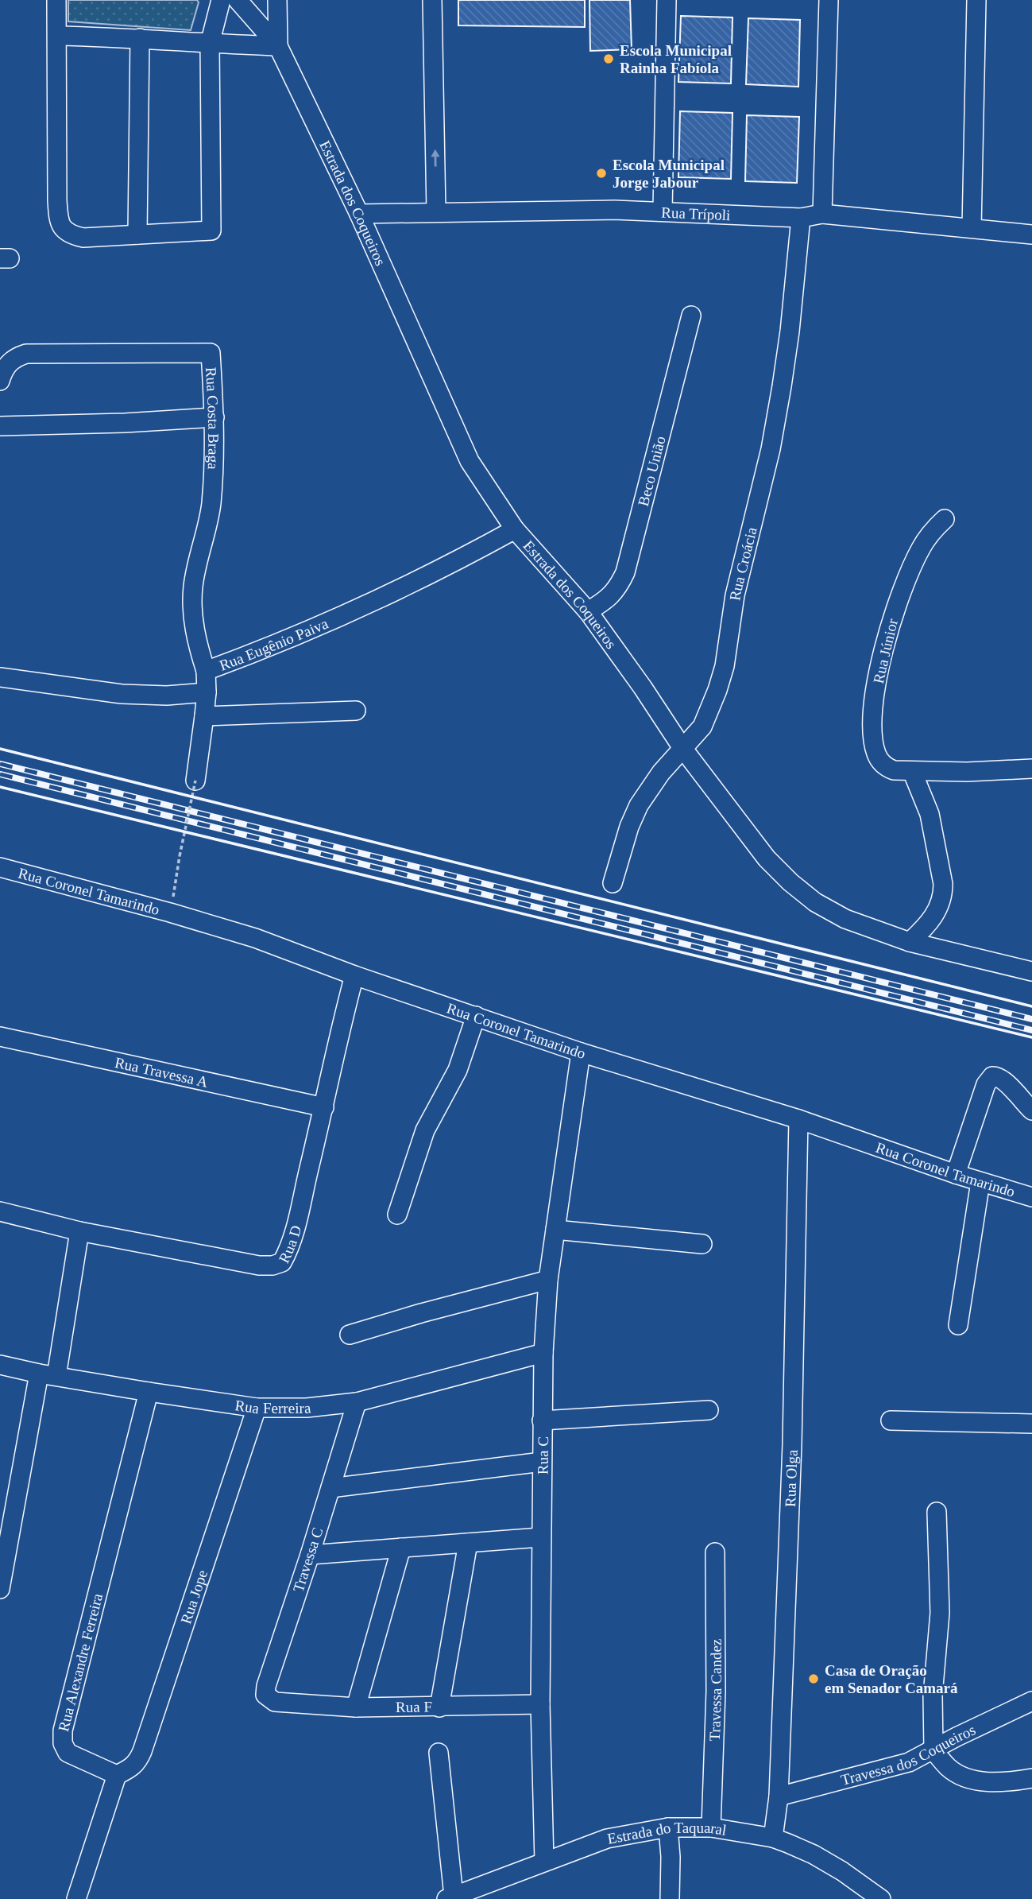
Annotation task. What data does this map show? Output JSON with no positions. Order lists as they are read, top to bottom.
{
  "streets": {
    "street": [
      "Estrada dos Coqueiros",
      "Rua Trípoli",
      "Rua Costa Braga",
      "Beco União",
      "Rua Croácia",
      "Rua Eugênio Paiva",
      "Rua Júnior",
      "Rua Coronel Tamarindo",
      "Rua Travessa A",
      "Rua D",
      "Rua Ferreira",
      "Rua C",
      "Rua Olga",
      "Travessa C",
      "Rua Jope",
      "Rua Alexandre Ferreira",
      "Travessa Candez",
      "Rua F",
      "Travessa dos Coqueiros",
      "Estrada do Taquaral"
    ]
  },
  "crossings": [
    ["Estrada dos Coqueiros", "Rua Trípoli"],
    ["Estrada dos Coqueiros", "Beco União"],
    ["Estrada dos Coqueiros", "Rua Croácia"],
    ["Estrada dos Coqueiros", "Rua Eugênio Paiva"],
    ["Rua Trípoli", "Rua Croácia"],
    ["Rua Costa Braga", "Rua Eugênio Paiva"],
    ["Rua Coronel Tamarindo", "Rua D"],
    ["Rua Coronel Tamarindo", "Rua C"],
    ["Rua Coronel Tamarindo", "Rua Olga"],
    ["Rua Travessa A", "Rua D"],
    ["Rua Ferreira", "Rua C"],
    ["Rua Ferreira", "Travessa C"],
    ["Rua Ferreira", "Rua Jope"],
    ["Rua Ferreira", "Rua Alexandre Ferreira"],
    ["Rua C", "Rua F"],
    ["Rua C", "Estrada do Taquaral"],
    ["Rua Olga", "Travessa dos Coqueiros"],
    ["Rua Olga", "Estrada do Taquaral"],
    ["Travessa C", "Rua F"],
    ["Rua Jope", "Rua Alexandre Ferreira"],
    ["Travessa Candez", "Estrada do Taquaral"]
  ],
  "places": ["Escola Municipal Rainha Fabíola", "Escola Municipal Jorge Jabour", "Casa de Oração em Senador Camará"]
}
